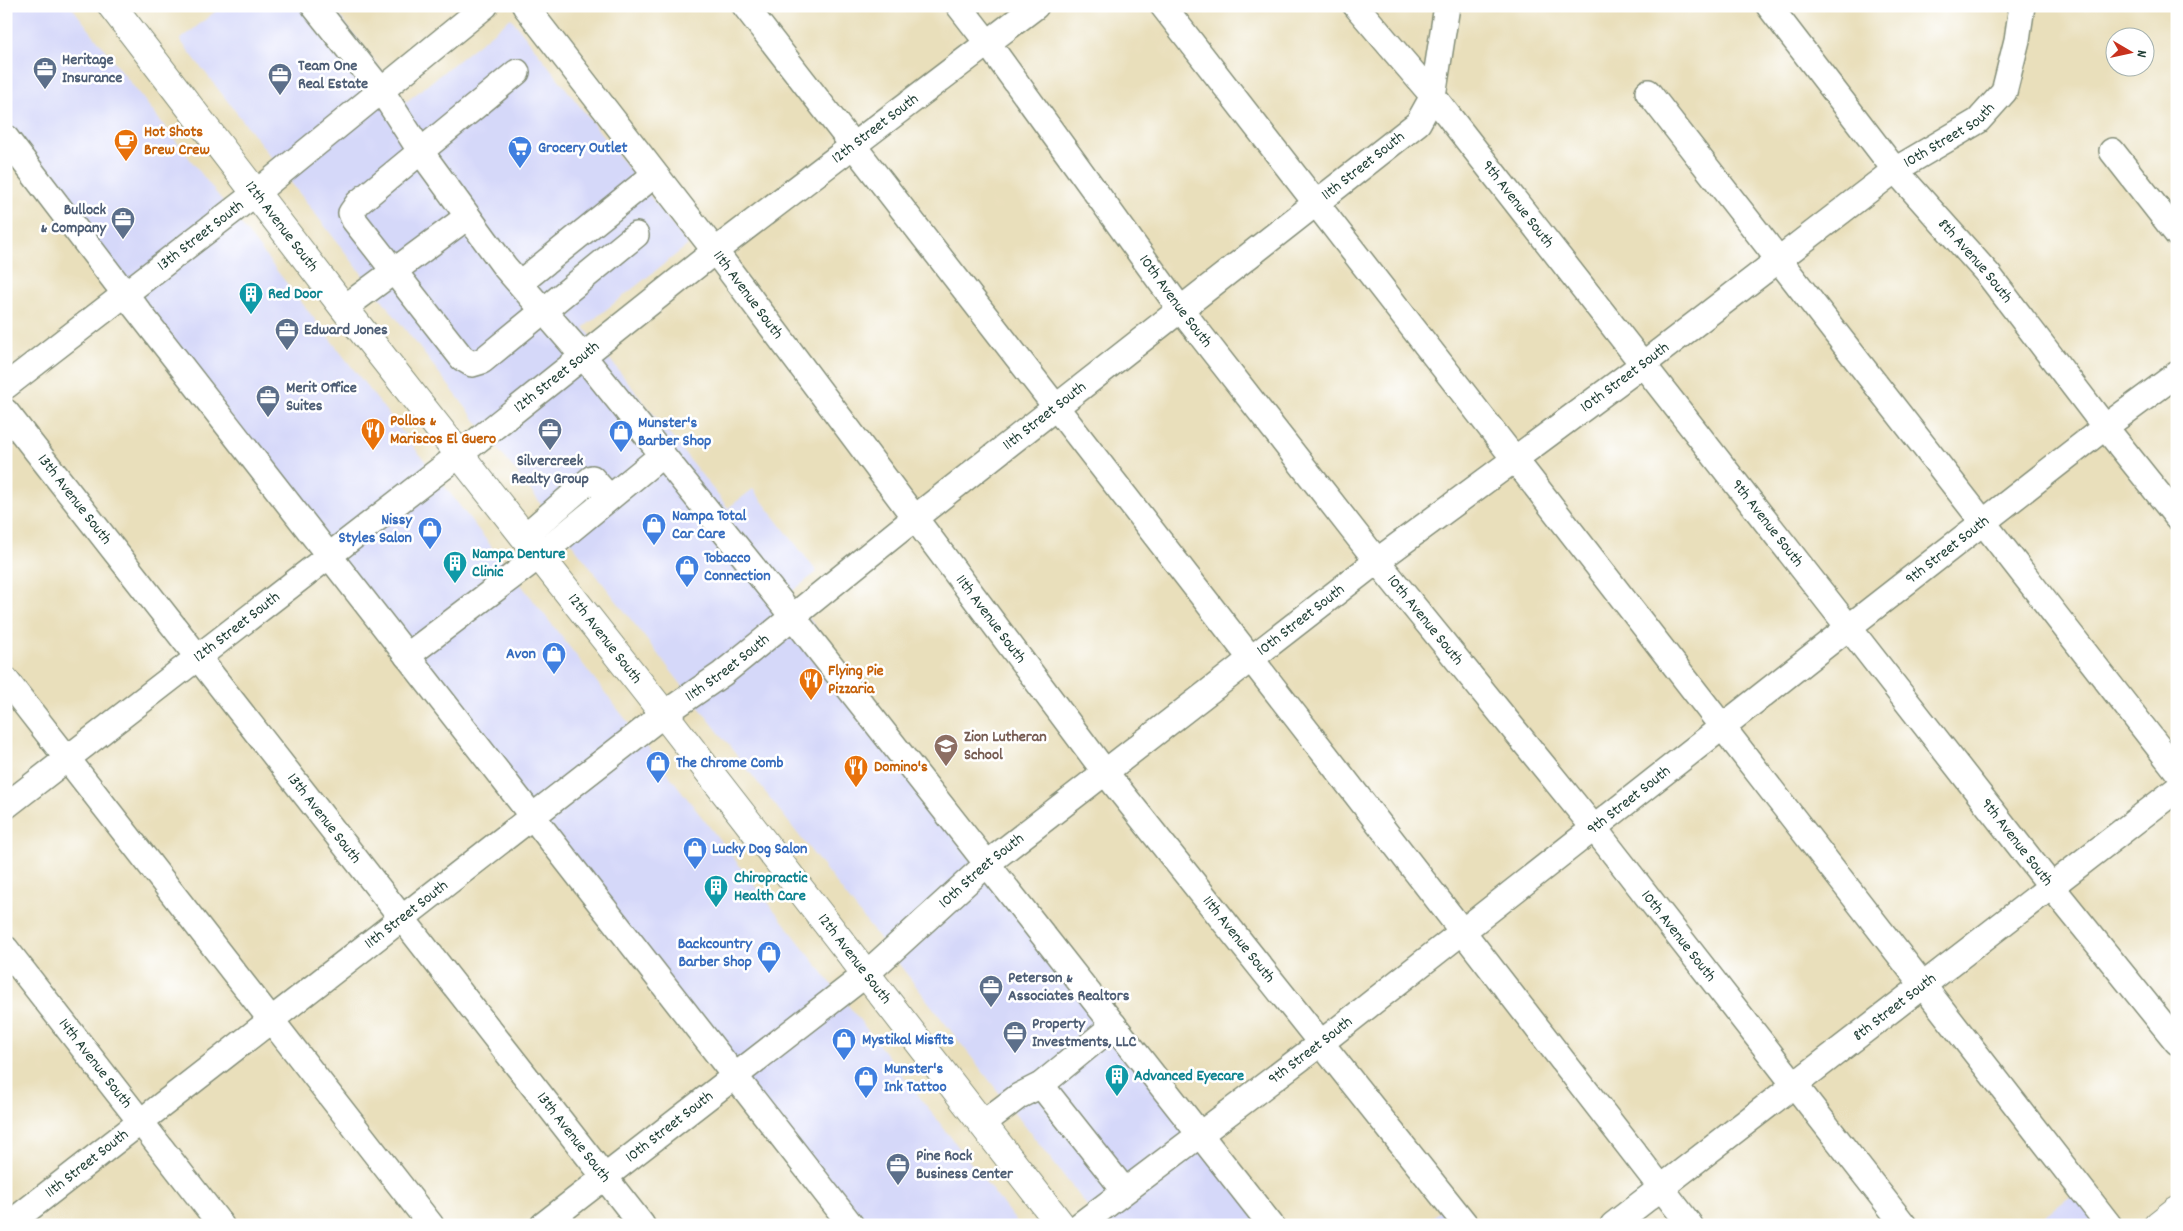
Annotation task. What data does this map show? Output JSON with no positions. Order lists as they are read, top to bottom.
{
  "streets": {
    "main road": ["12th Avenue South"],
    "street": [
      "12th Street South",
      "10th Street South",
      "11th Street South",
      "9th Avenue South",
      "13th Street South",
      "8th Avenue South",
      "11th Avenue South",
      "10th Avenue South",
      "13th Avenue South",
      "9th Street South",
      "8th Street South",
      "14th Avenue South"
    ]
  },
  "crossings": [
    ["12th Street South", "12th Avenue South"],
    ["12th Street South", "11th Avenue South"],
    ["12th Street South", "10th Avenue South"],
    ["12th Street South", "13th Avenue South"],
    ["10th Street South", "9th Avenue South"],
    ["10th Street South", "12th Avenue South"],
    ["10th Street South", "8th Avenue South"],
    ["10th Street South", "11th Avenue South"],
    ["10th Street South", "10th Avenue South"],
    ["10th Street South", "13th Avenue South"],
    ["11th Street South", "9th Avenue South"],
    ["11th Street South", "12th Avenue South"],
    ["11th Street South", "11th Avenue South"],
    ["11th Street South", "10th Avenue South"],
    ["11th Street South", "13th Avenue South"],
    ["11th Street South", "14th Avenue South"],
    ["9th Avenue South", "9th Street South"],
    ["9th Avenue South", "8th Street South"],
    ["12th Avenue South", "13th Street South"],
    ["8th Avenue South", "9th Street South"],
    ["11th Avenue South", "9th Street South"],
    ["10th Avenue South", "9th Street South"],
    ["10th Avenue South", "8th Street South"]
  ],
  "places": {
    "office": [
      "Heritage Insurance",
      "Team One Real Estate",
      "Bullock & Company",
      "Edward Jones",
      "Merit Office Suites",
      "Silvercreek Realty Group",
      "Peterson & Associates Realtors",
      "Property Investments, LLC",
      "Pine Rock Business Center"
    ],
    "cafe": ["Hot Shots Brew Crew"],
    "supermarket": ["Grocery Outlet"],
    "building": [
      "Red Door",
      "Nampa Denture Clinic",
      "Chiropractic Health Care",
      "Advanced Eyecare"
    ],
    "restaurant": ["Pollos & Mariscos El Guero", "Flying Pie Pizzaria", "Domino's"],
    "shop": [
      "Munster's Barber Shop",
      "Nampa Total Car Care",
      "Nissy Styles Salon",
      "Tobacco Connection",
      "Avon",
      "The Chrome Comb",
      "Lucky Dog Salon",
      "Backcountry Barber Shop",
      "Mystikal Misfits",
      "Munster's Ink Tattoo"
    ],
    "school or university": ["Zion Lutheran School"]
  },
  "north": "right"
}
